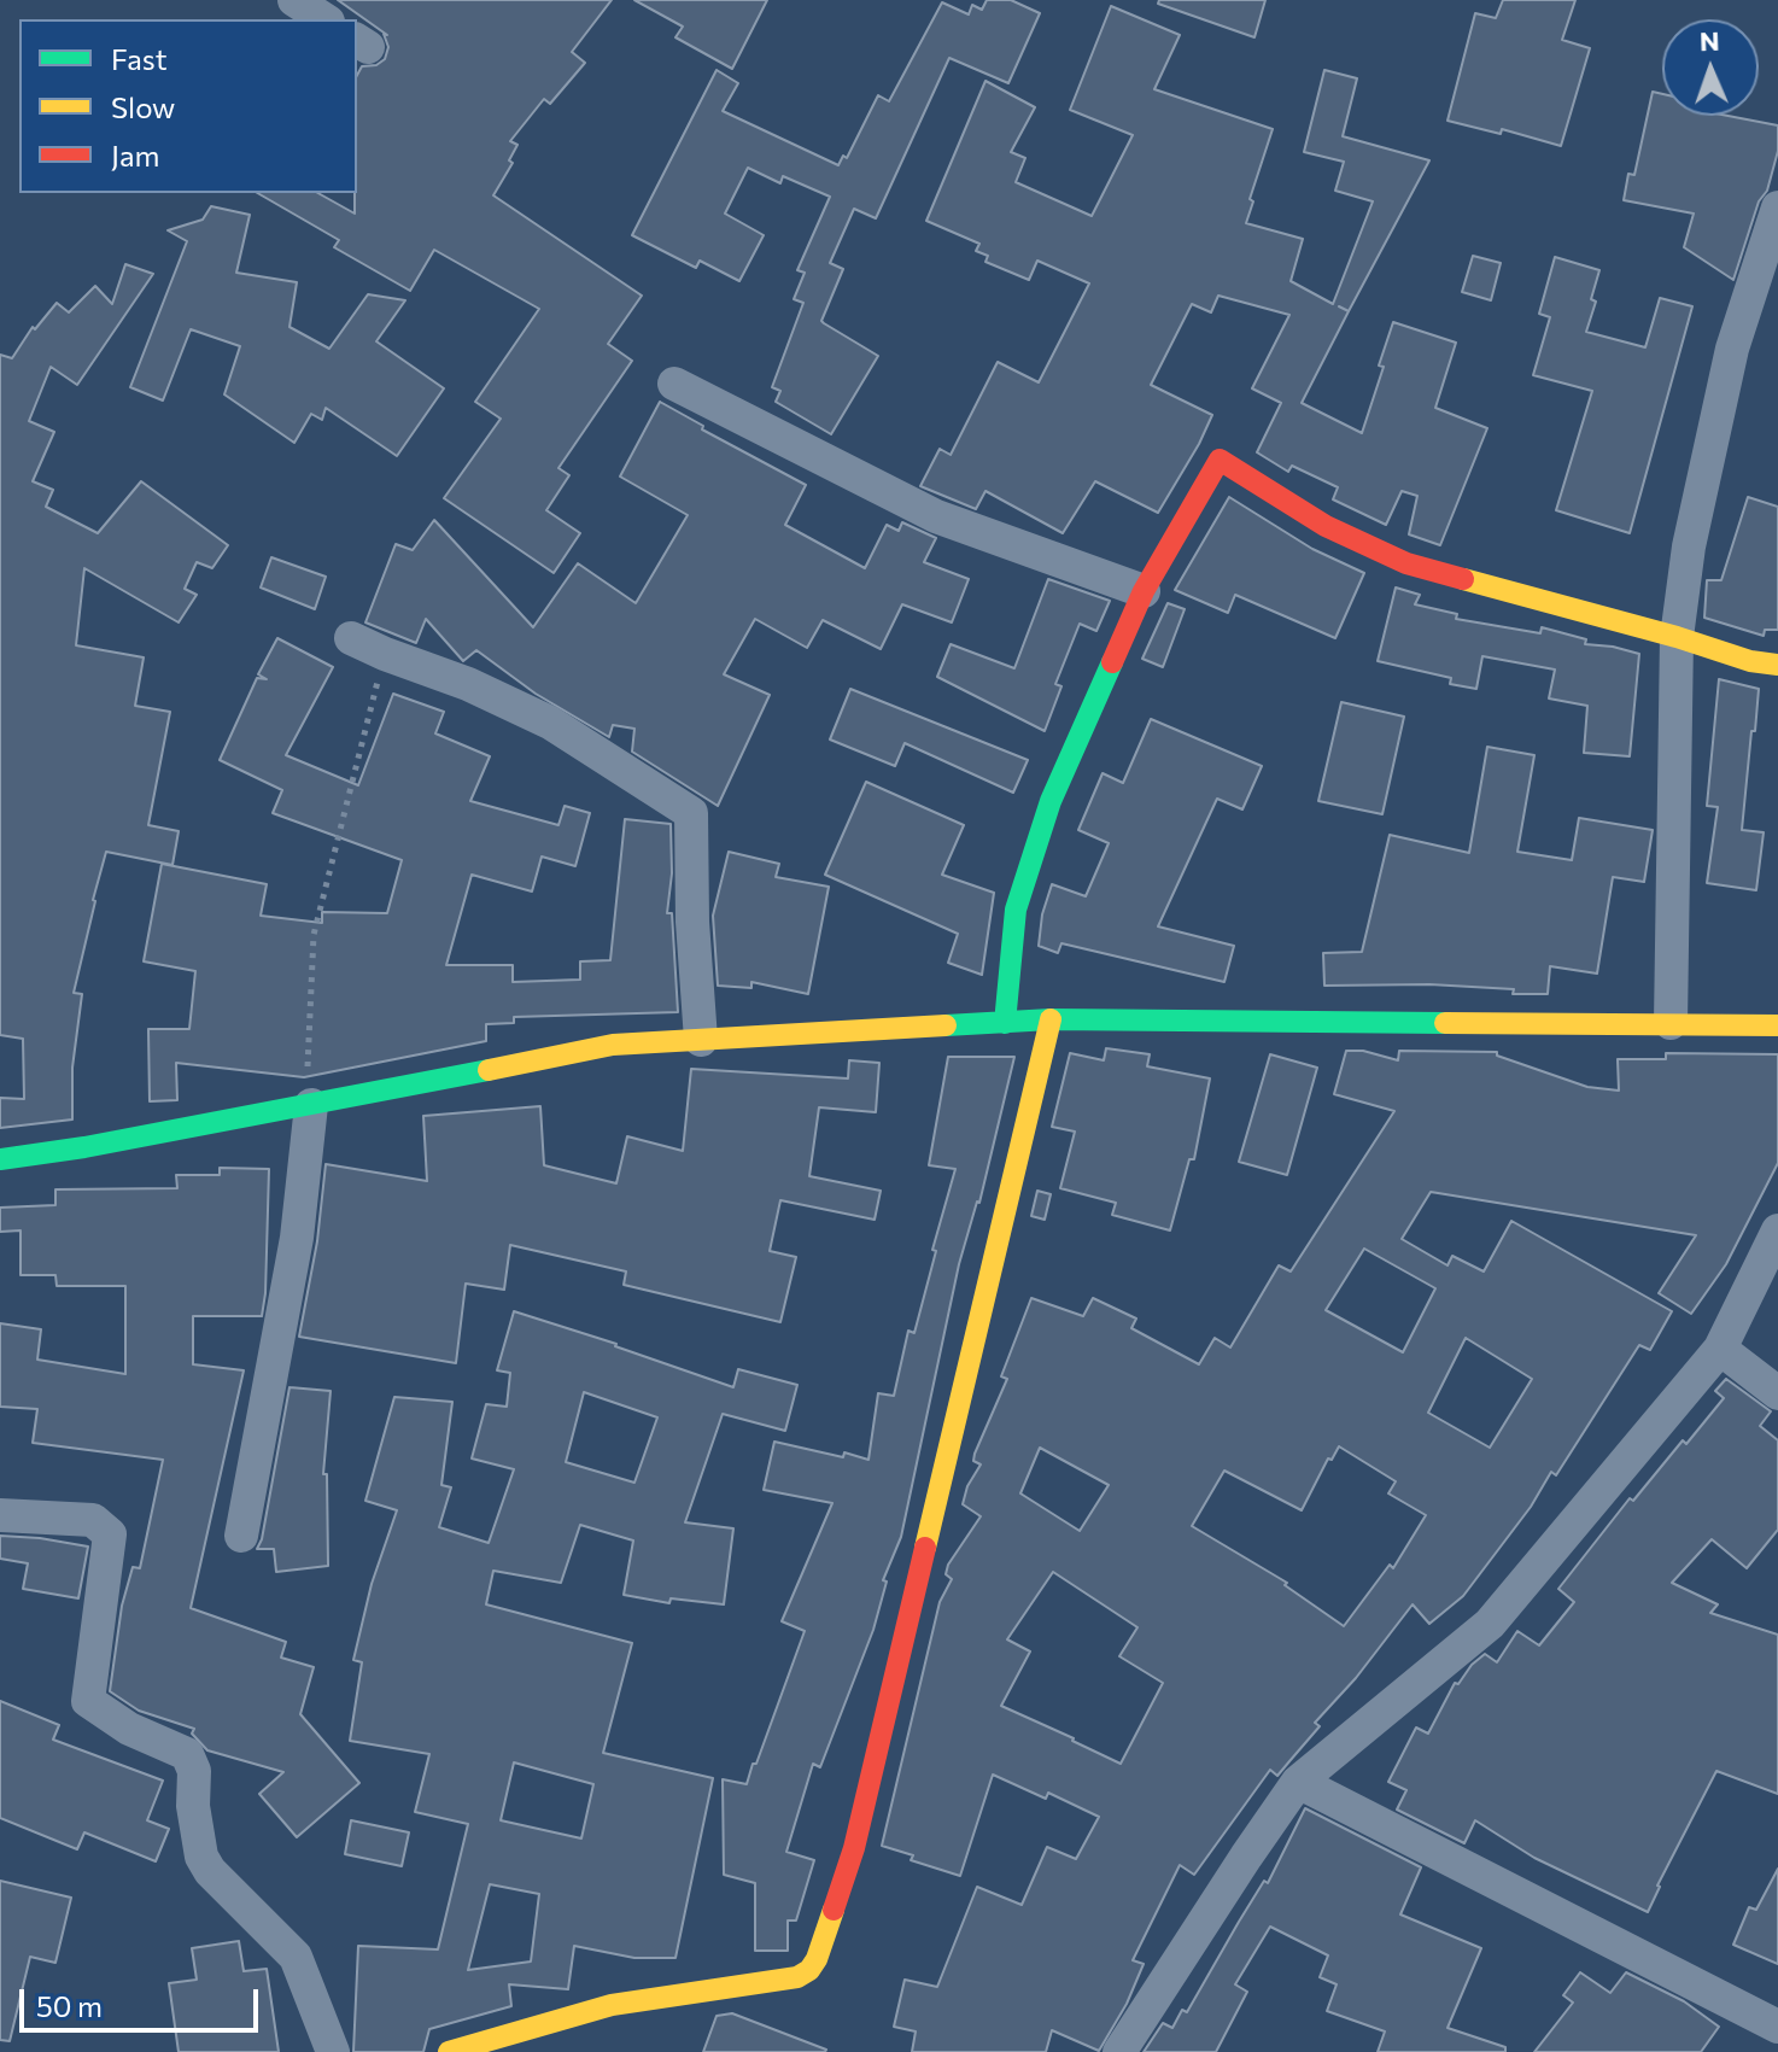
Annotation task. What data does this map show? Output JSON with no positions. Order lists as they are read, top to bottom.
{
  "legend": ["Fast", "Slow", "Jam"],
  "scale_bar": "50 m",
  "north": "top"
}
